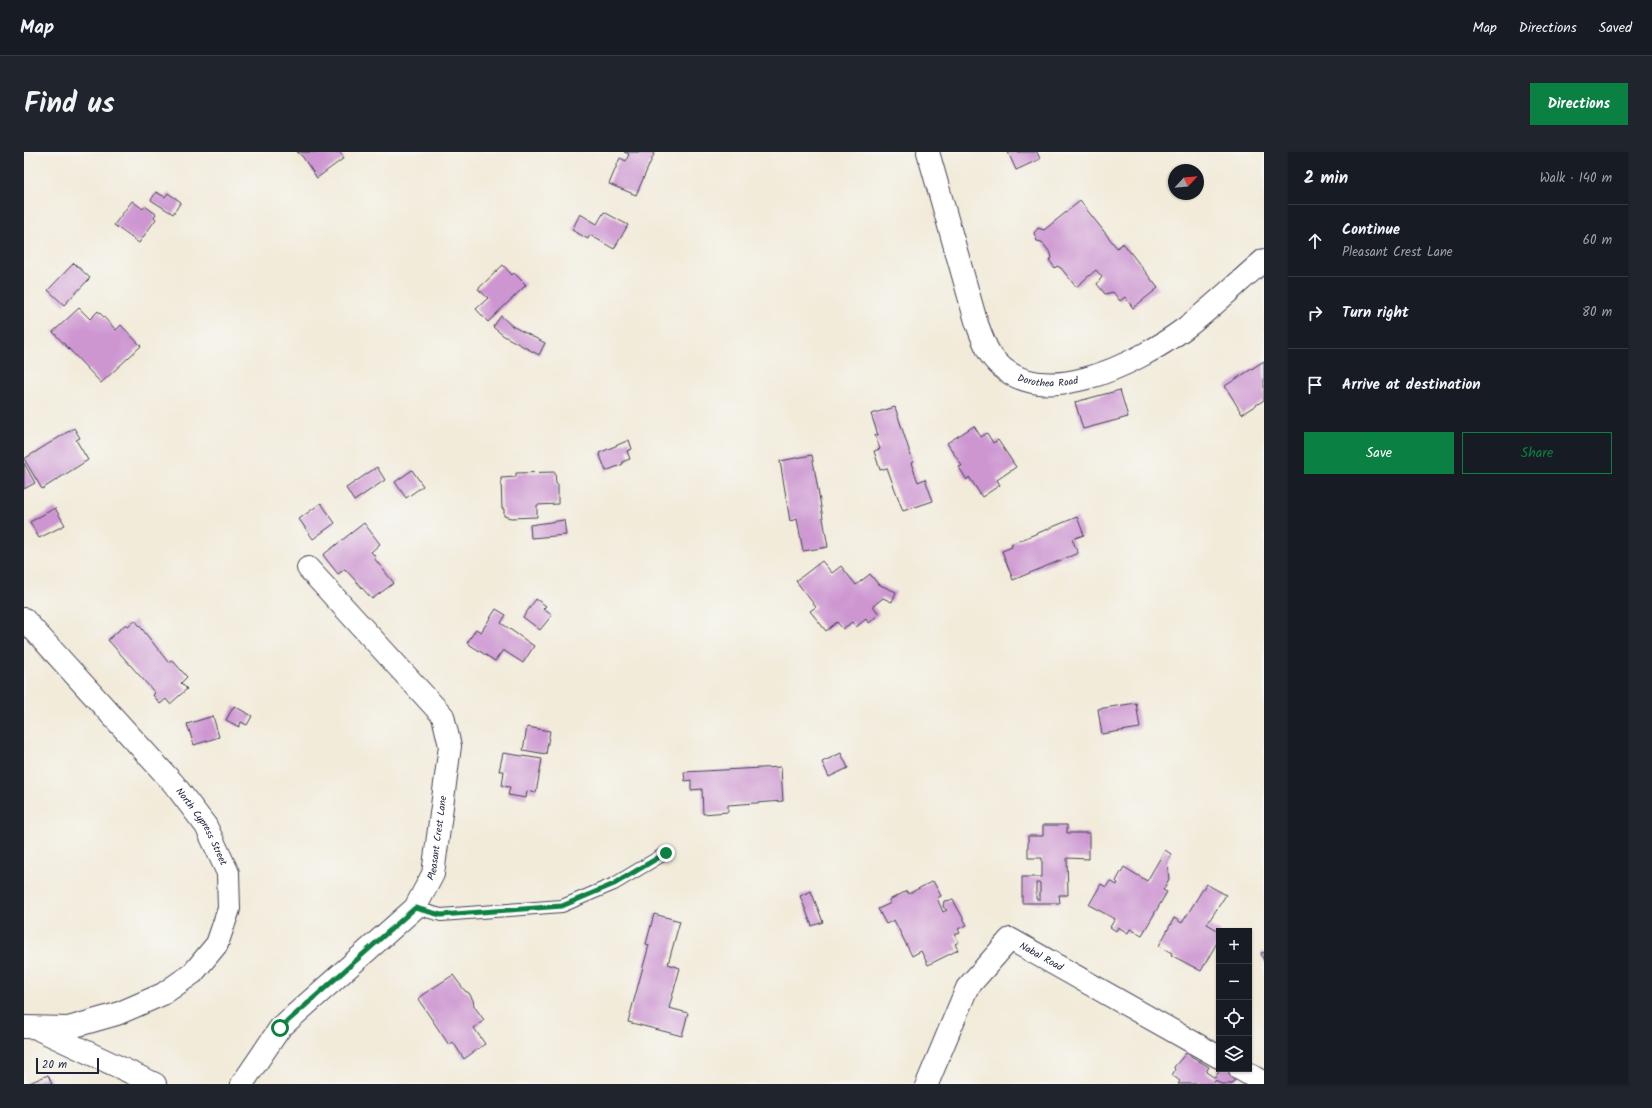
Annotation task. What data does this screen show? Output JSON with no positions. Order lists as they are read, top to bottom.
{
  "streets": {
    "street": [
      "Dorothea Road",
      "North Cypress Street",
      "Pleasant Crest Lane",
      "Nabal Road"
    ]
  },
  "scale_bar": "20 m",
  "north": "top right",
  "page": {
    "header": "Map",
    "nav": ["Map", "Directions", "Saved"],
    "title": "Find us",
    "buttons": [
      "Directions",
      ["Save", "Share"]
    ],
    "heading": ["2 min", "Walk · 140 m"],
    "list": [
      ["Continue", "Pleasant Crest Lane", "60 m"],
      ["Turn right", "80 m"],
      "Arrive at destination"
    ],
    "map_buttons": ["+", "−"],
    "scale": "20 m"
  }
}
